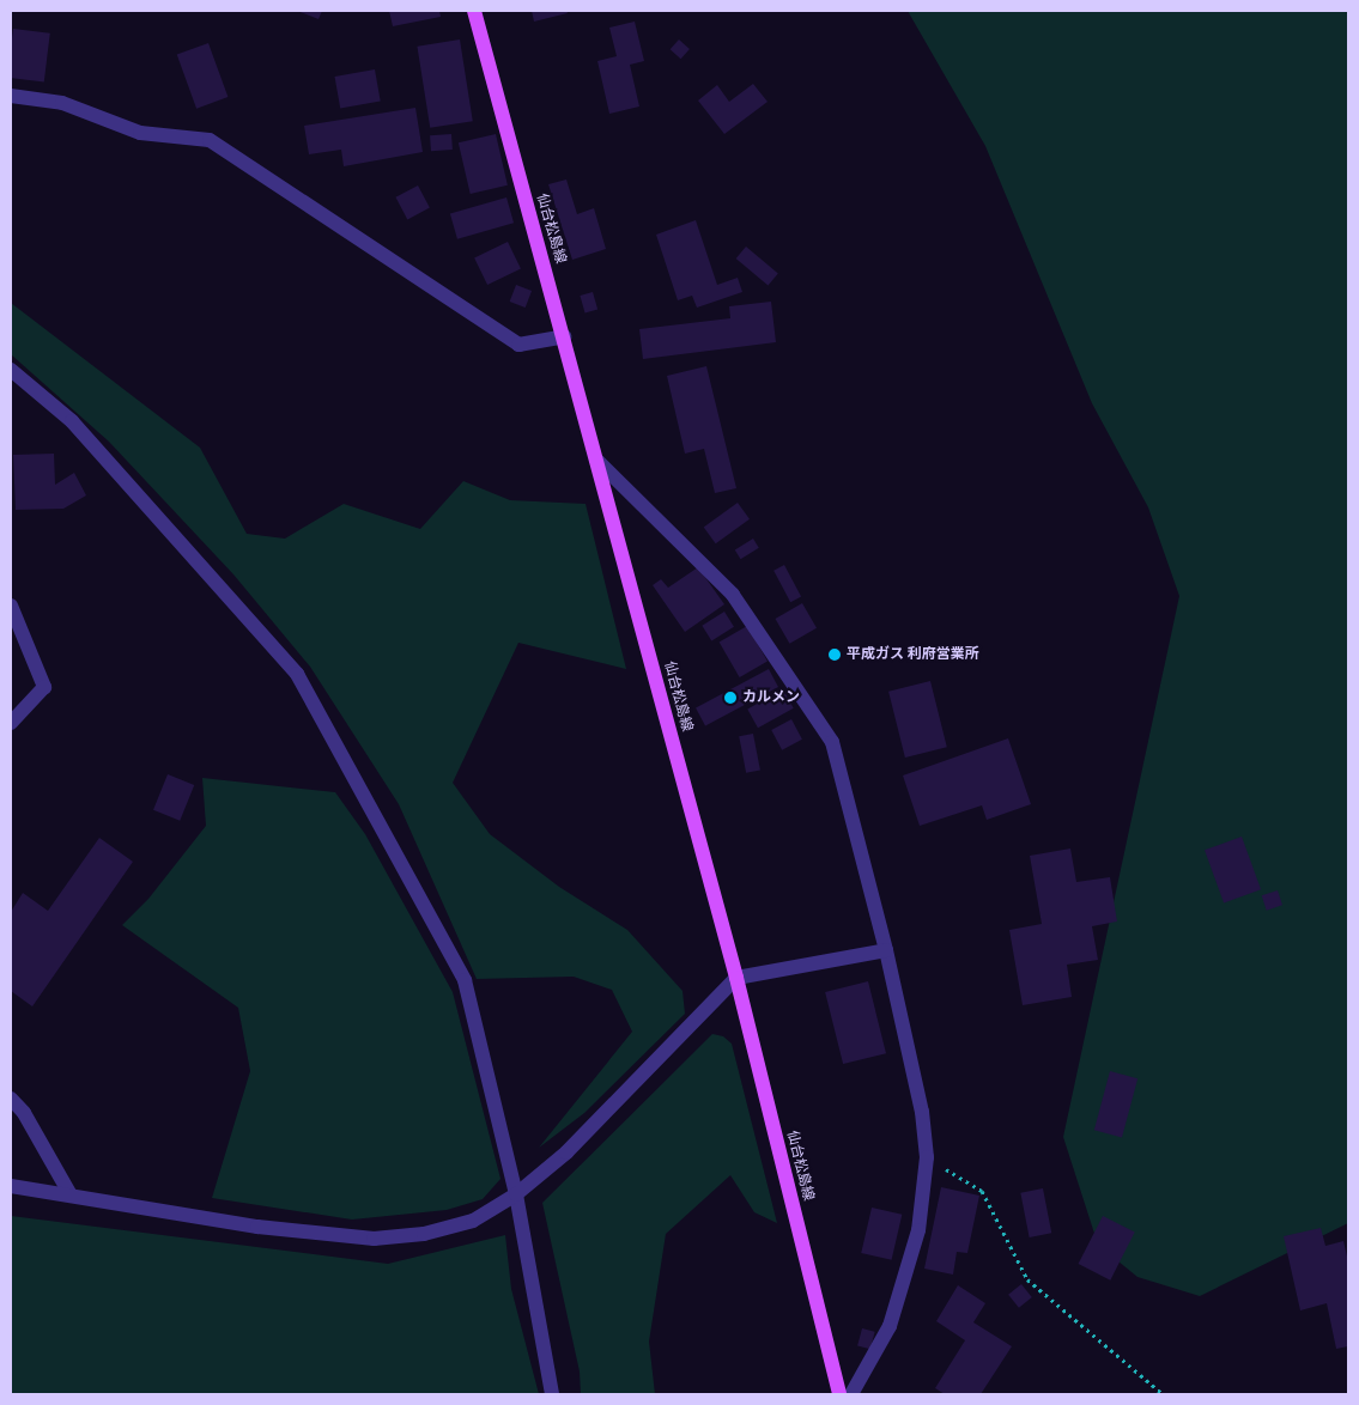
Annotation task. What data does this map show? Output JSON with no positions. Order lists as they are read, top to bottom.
{
  "streets": {
    "main road": ["仙台松島線"]
  },
  "places": ["平成ガス 利府営業所", "カルメン"]
}
